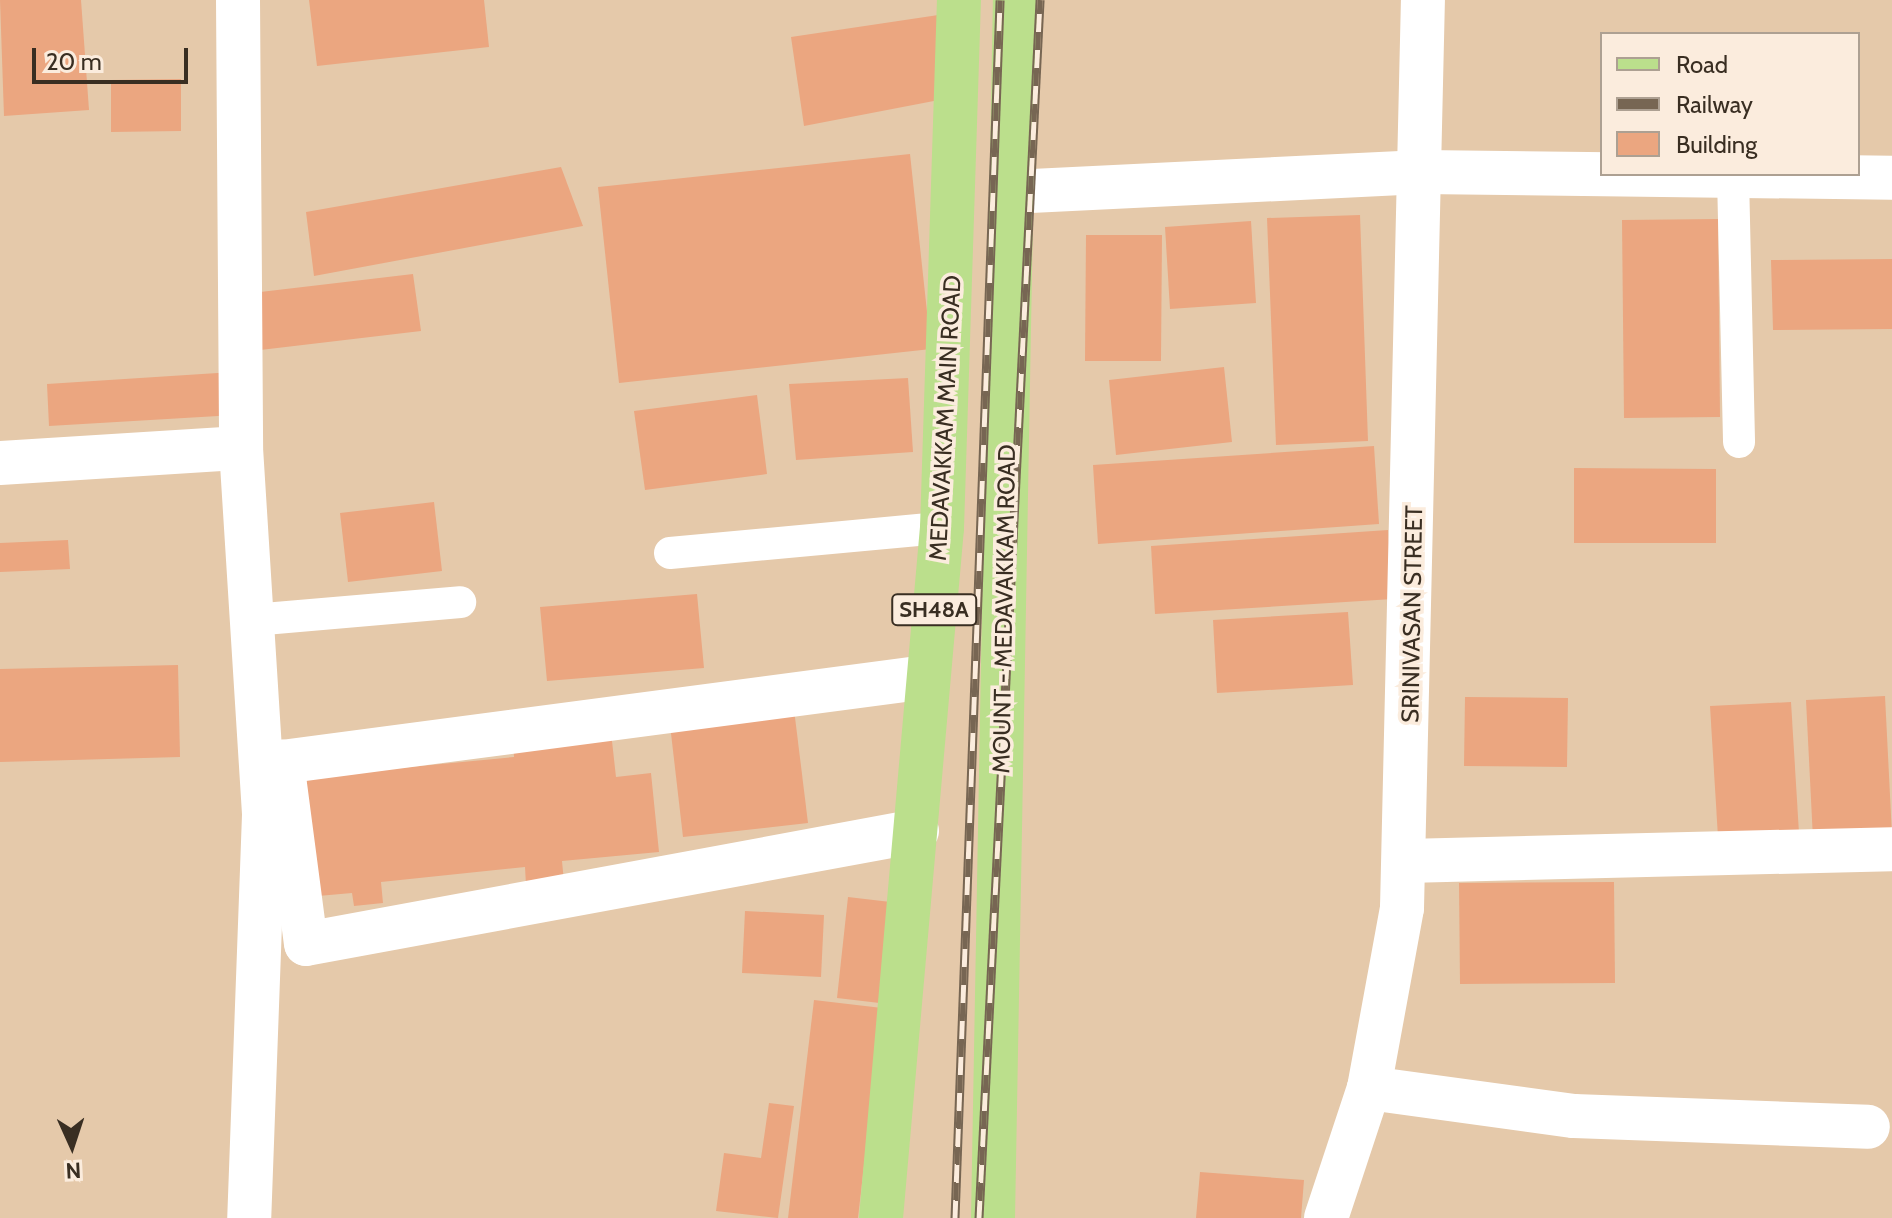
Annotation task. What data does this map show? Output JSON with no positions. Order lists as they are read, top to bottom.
{
  "streets": {
    "main road": ["MEDAVAKKAM MAIN ROAD", "MOUNT - MEDAVAKKAM ROAD", "SH48A"],
    "street": ["SRINIVASAN STREET"]
  },
  "legend": ["Road", "Railway", "Building"],
  "scale_bar": "20 m",
  "north": "bottom"
}
